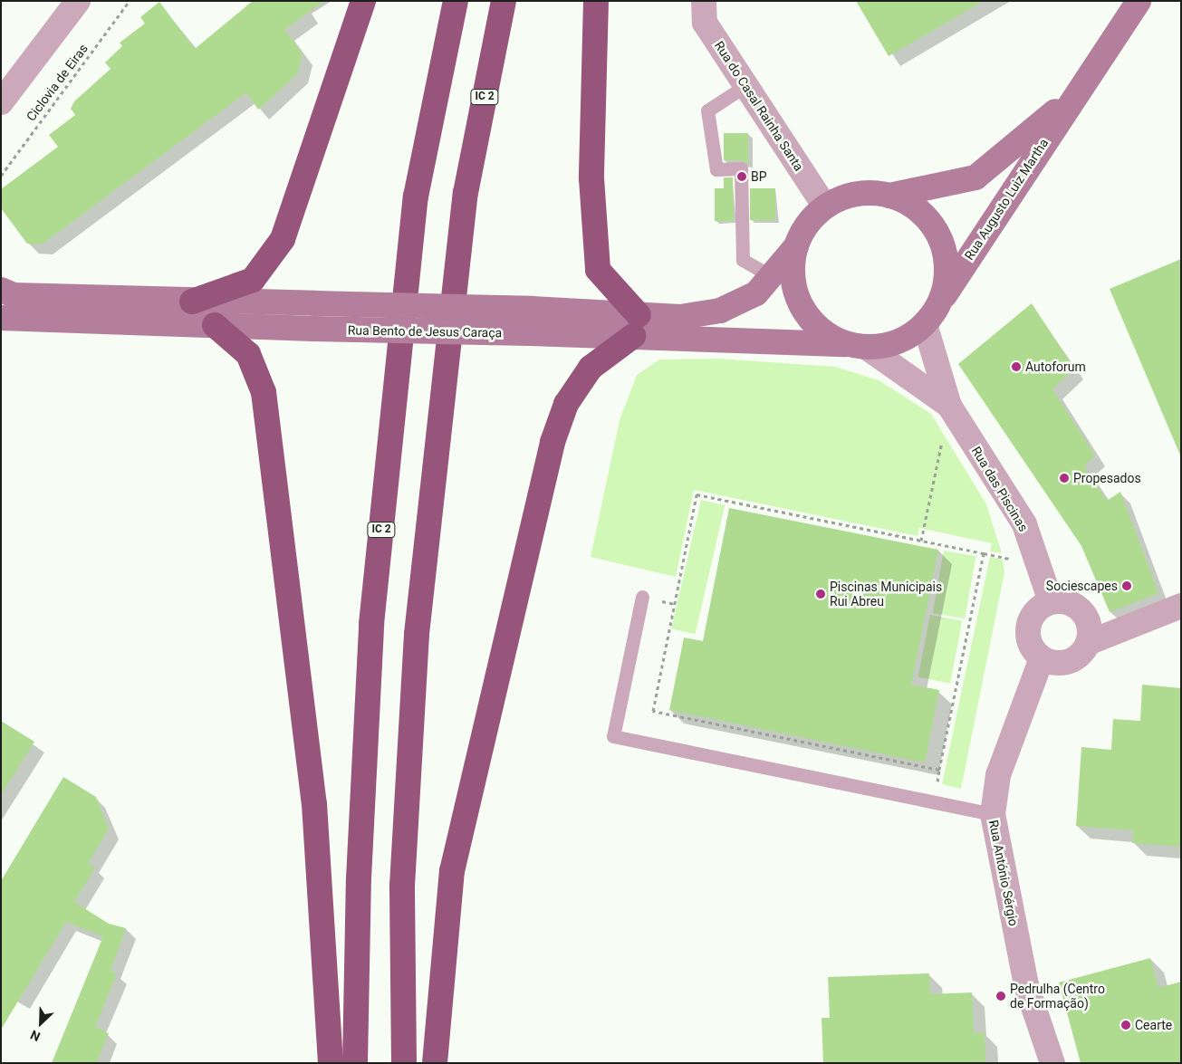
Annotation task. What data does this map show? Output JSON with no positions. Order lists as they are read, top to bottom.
{
  "streets": {
    "highway": ["IC 2"],
    "main road": ["Rua Augusto Luiz Martha", "Rua Bento de Jesus Caraça"],
    "street": ["Rua do Casal Rainha Santa", "Rua das Piscinas", "Rua António Sérgio"],
    "path": ["Ciclovia de Eiras"]
  },
  "crossings": [
    ["Rua do Casal Rainha Santa", "Rua Augusto Luiz Martha"],
    ["Rua do Casal Rainha Santa", "Rua Bento de Jesus Caraça"],
    ["Rua do Casal Rainha Santa", "Rua das Piscinas"],
    ["Rua Augusto Luiz Martha", "Rua Bento de Jesus Caraça"],
    ["Rua Augusto Luiz Martha", "Rua das Piscinas"],
    ["Rua Bento de Jesus Caraça", "Rua das Piscinas"],
    ["Rua das Piscinas", "Rua António Sérgio"]
  ],
  "places": [
    "BP",
    "Autoforum",
    "Propesados",
    "Sociescapes",
    "Piscinas Municipais Rui Abreu",
    "Pedrulha (Centro de Formação)",
    "Cearte"
  ],
  "north": "bottom left"
}
